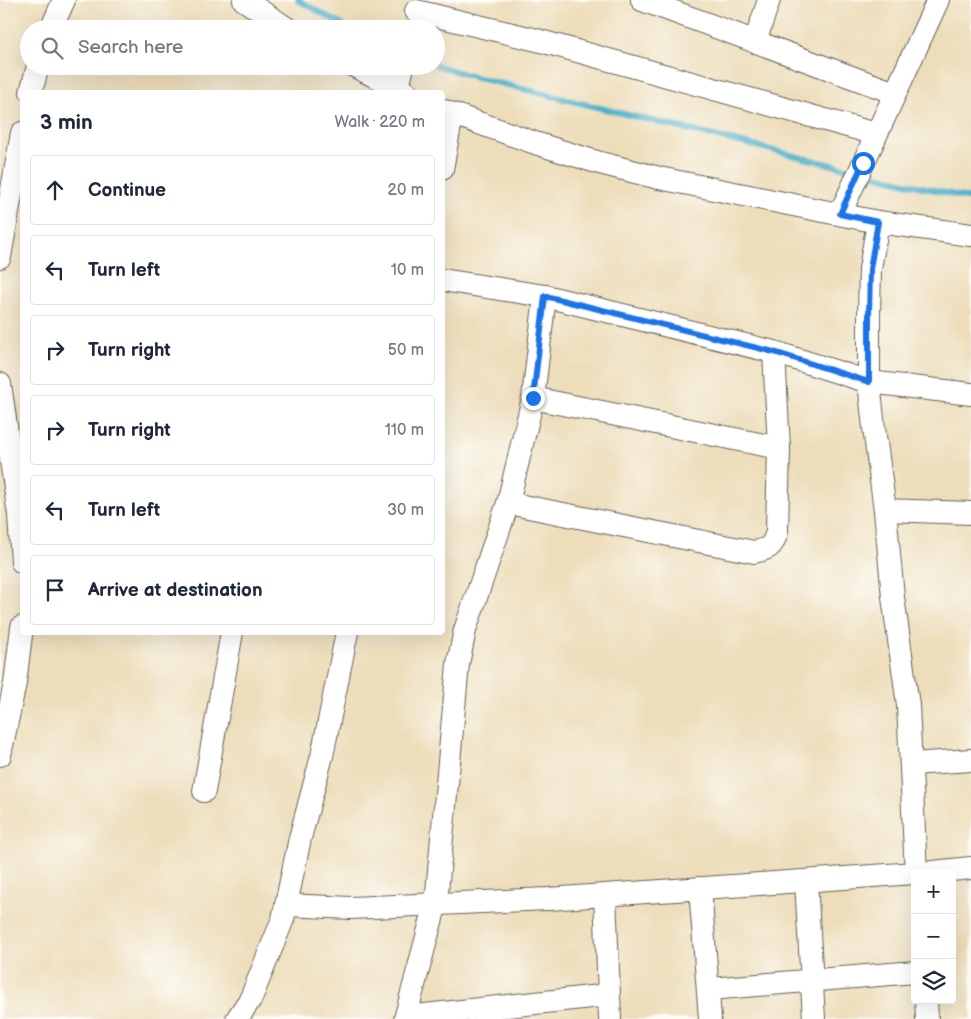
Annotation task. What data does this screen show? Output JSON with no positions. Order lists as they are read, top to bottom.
{
  "page": {
    "search": "Search here",
    "heading": ["3 min", "Walk · 220 m"],
    "list": [
      ["Continue", "20 m"],
      ["Turn left", "10 m"],
      ["Turn right", "50 m"],
      ["Turn right", "110 m"],
      ["Turn left", "30 m"],
      "Arrive at destination"
    ],
    "map_buttons": ["+", "−"]
  }
}
